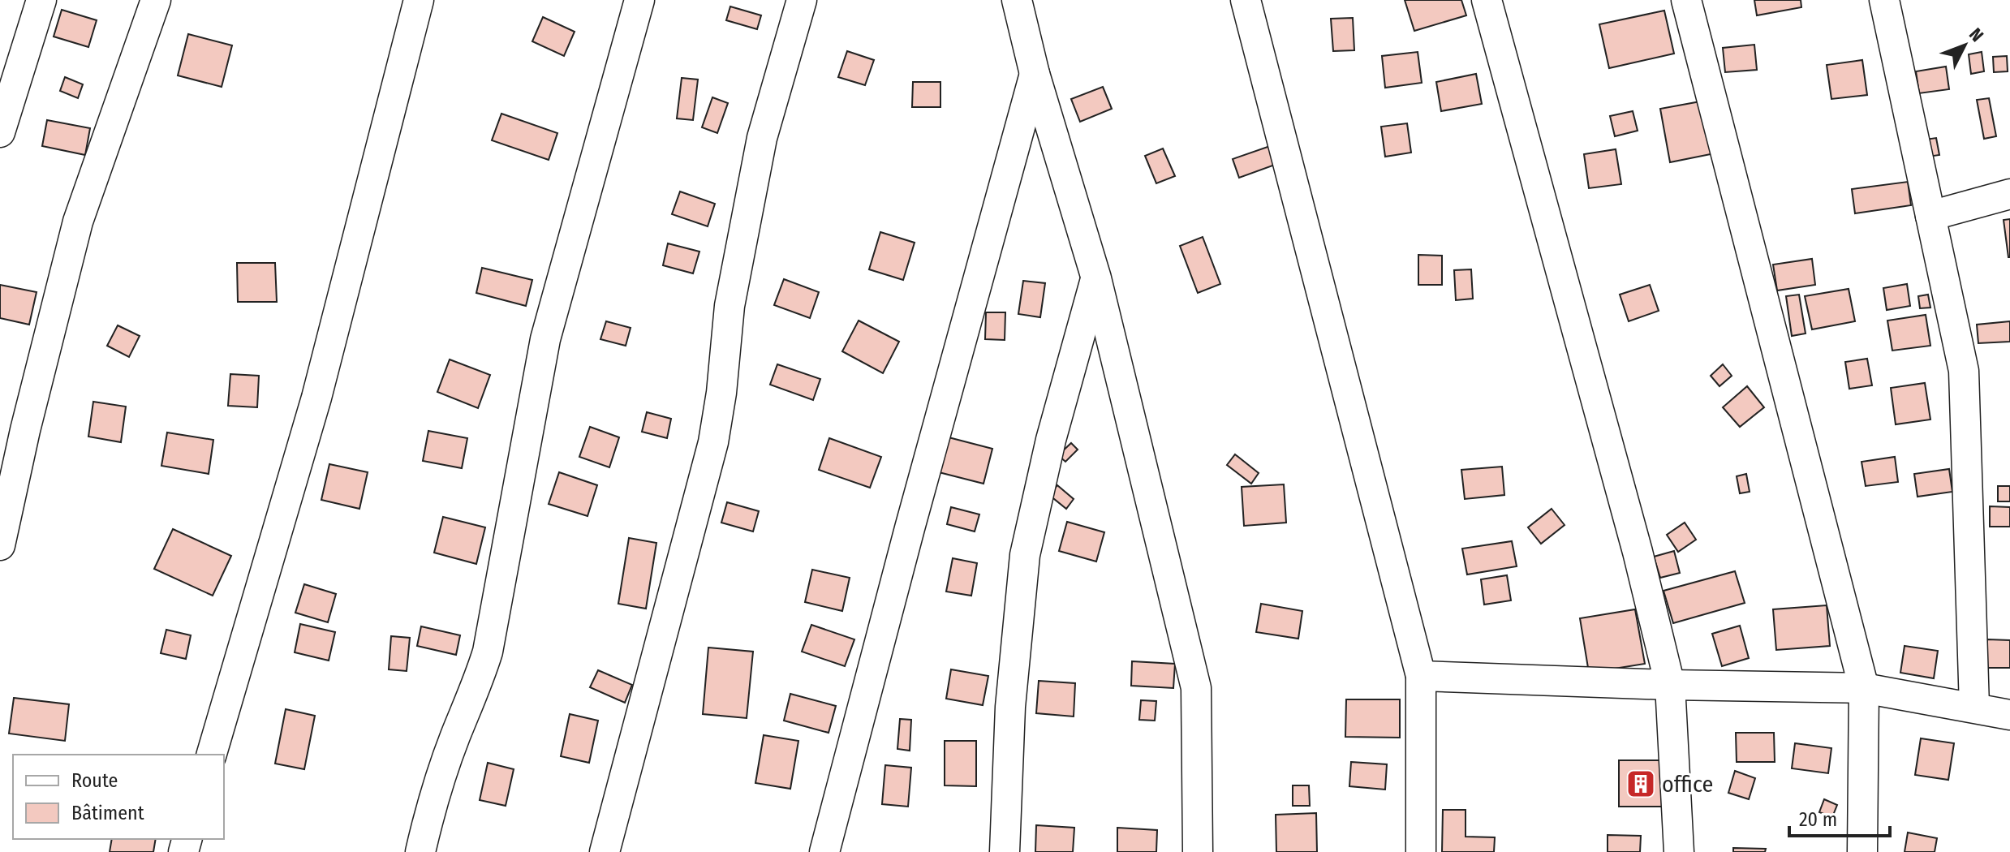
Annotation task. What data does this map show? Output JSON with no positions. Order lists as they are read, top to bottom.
{
  "places": {
    "building": ["office"]
  },
  "legend": ["Route", "Bâtiment"],
  "scale_bar": "20 m",
  "north": "top right"
}
